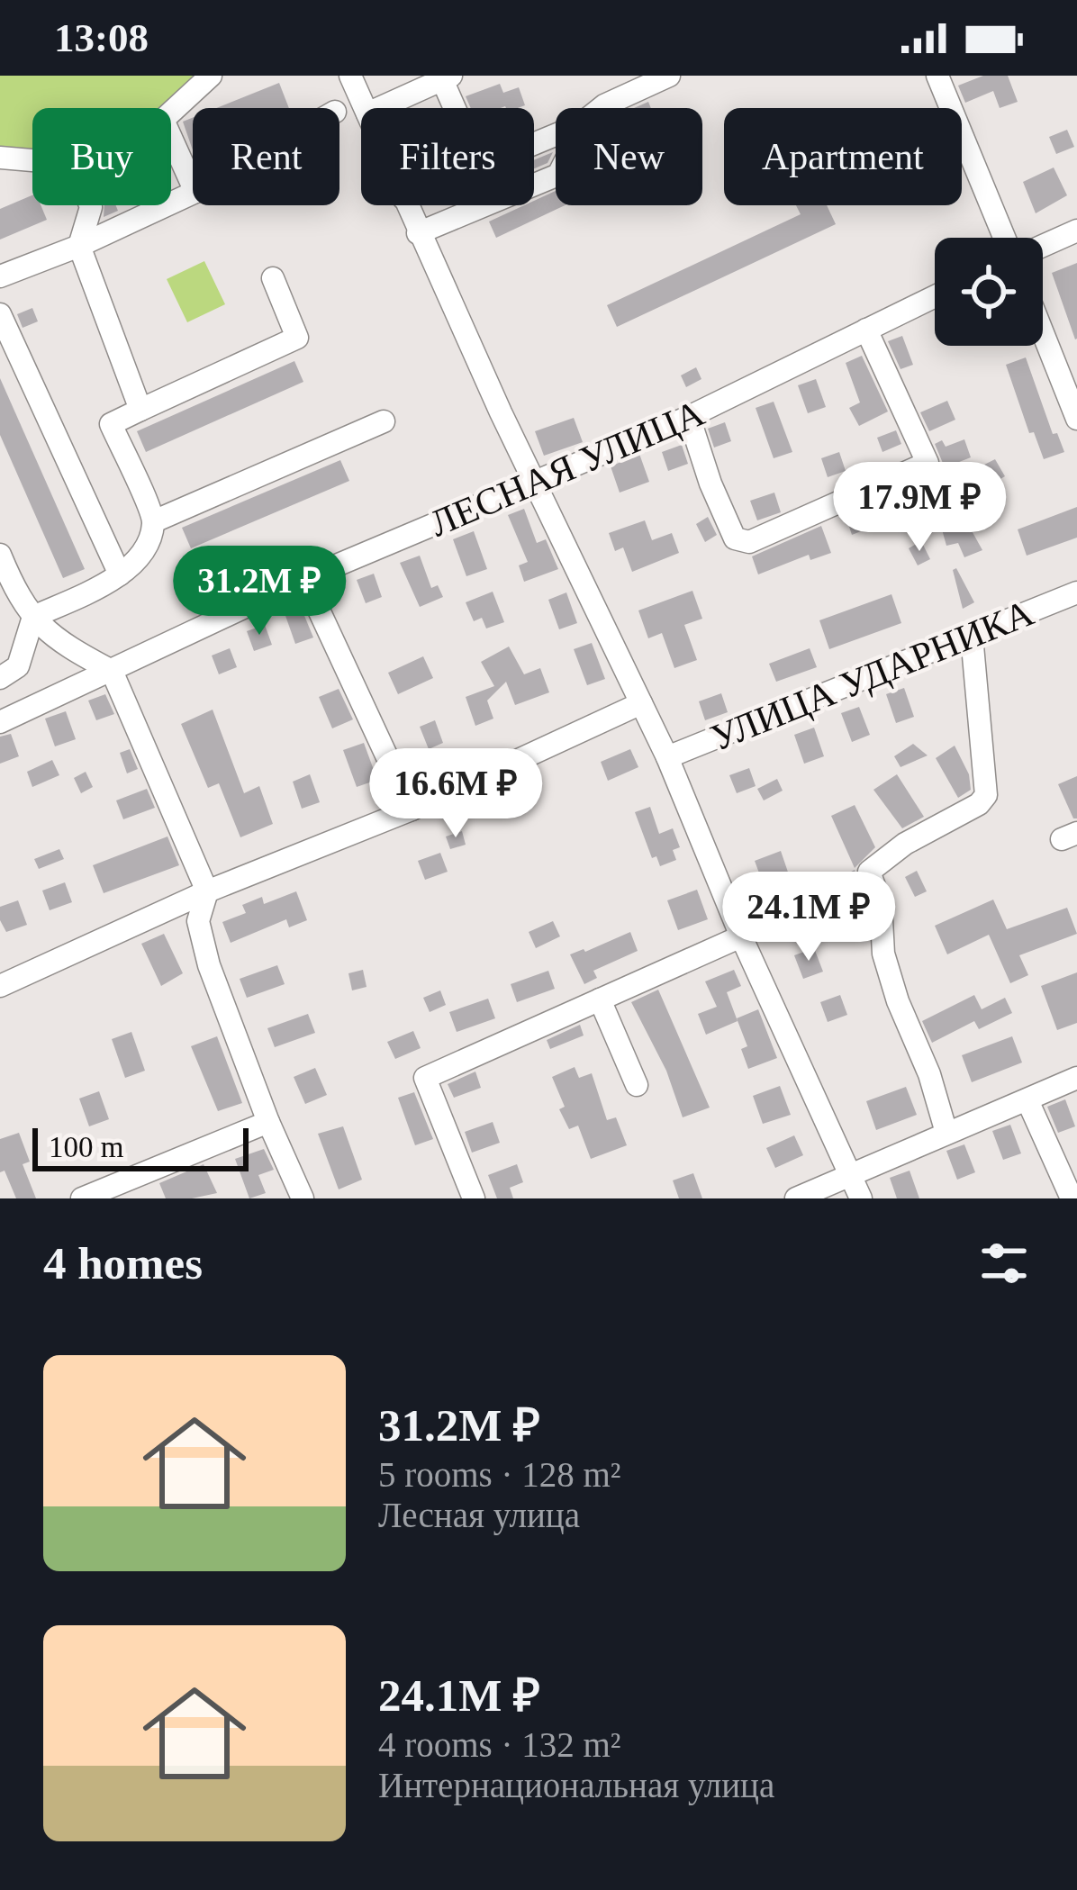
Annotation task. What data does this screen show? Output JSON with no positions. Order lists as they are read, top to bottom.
{
  "streets": {
    "street": ["ЛЕСНАЯ УЛИЦА", "УЛИЦА УДАРНИКА"]
  },
  "scale_bar": "100 m",
  "page": {
    "status": "13:08",
    "chip": [
      "Buy",
      "Rent",
      "Filters",
      "New",
      "Apartment"
    ],
    "price": [
      "17.9M ₽",
      "31.2M ₽",
      "16.6M ₽",
      "24.1M ₽"
    ],
    "scale": "100 m",
    "heading": "4 homes",
    "list": [
      {
        "name": "31.2M ₽",
        "note": "5 rooms · 128 m² · Лесная улица"
      },
      {
        "name": "24.1M ₽",
        "note": "4 rooms · 132 m² · Интернациональная улица"
      }
    ]
  }
}
